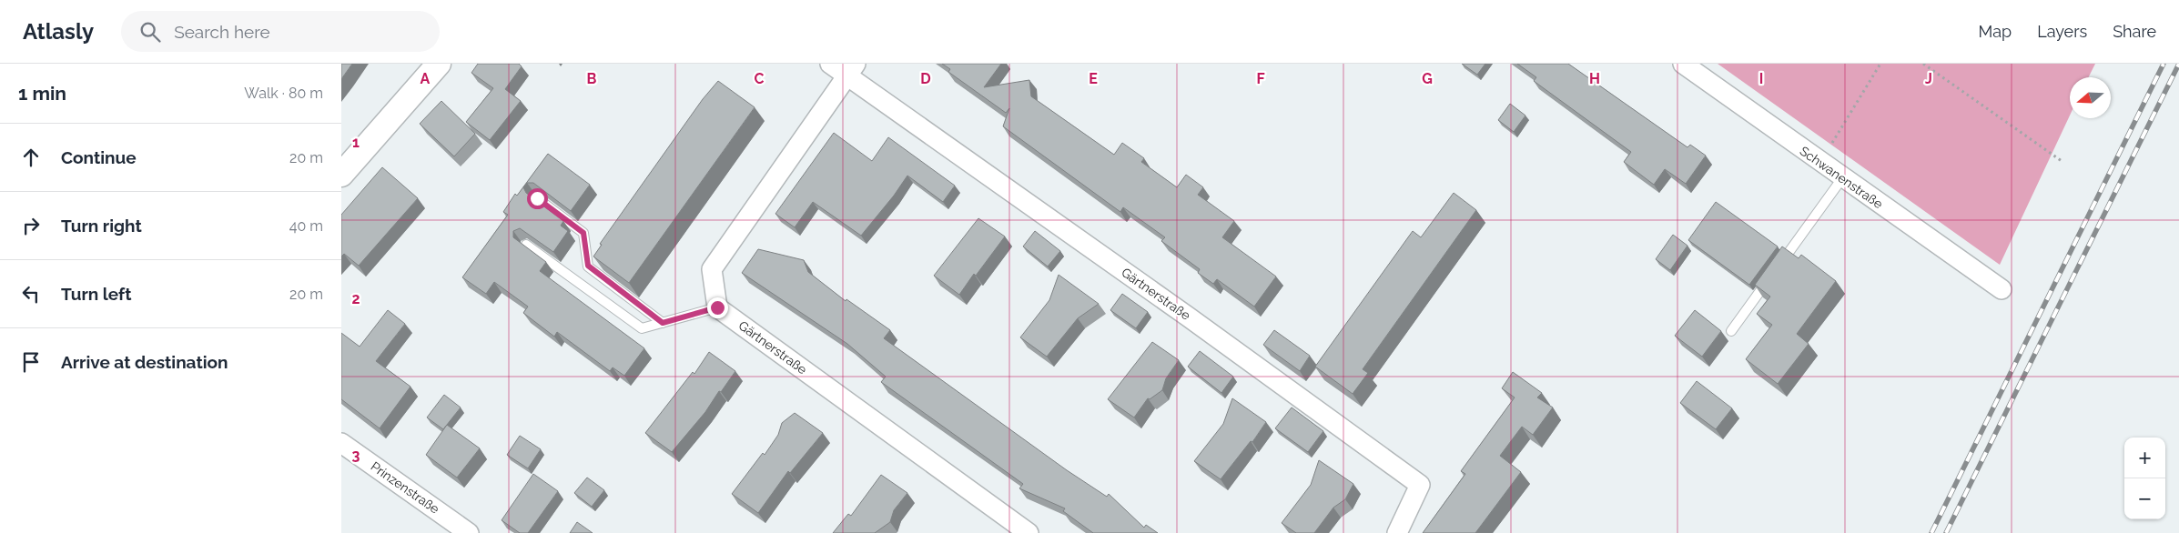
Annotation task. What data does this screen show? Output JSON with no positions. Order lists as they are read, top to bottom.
{
  "streets": {
    "street": ["Schwanenstraße", "Gärtnerstraße", "Prinzenstraße"]
  },
  "north": "left",
  "page": {
    "header": "Atlasly",
    "search": "Search here",
    "nav": ["Map", "Layers", "Share"],
    "heading": ["1 min", "Walk · 80 m"],
    "list": [
      ["Continue", "20 m"],
      ["Turn right", "40 m"],
      ["Turn left", "20 m"],
      "Arrive at destination"
    ],
    "map_buttons": ["+", "−"]
  },
  "grid": {
    "columns": [
      "A",
      "B",
      "C",
      "D",
      "E",
      "F",
      "G",
      "H",
      "I",
      "J"
    ],
    "rows": ["1", "2", "3"]
  }
}
